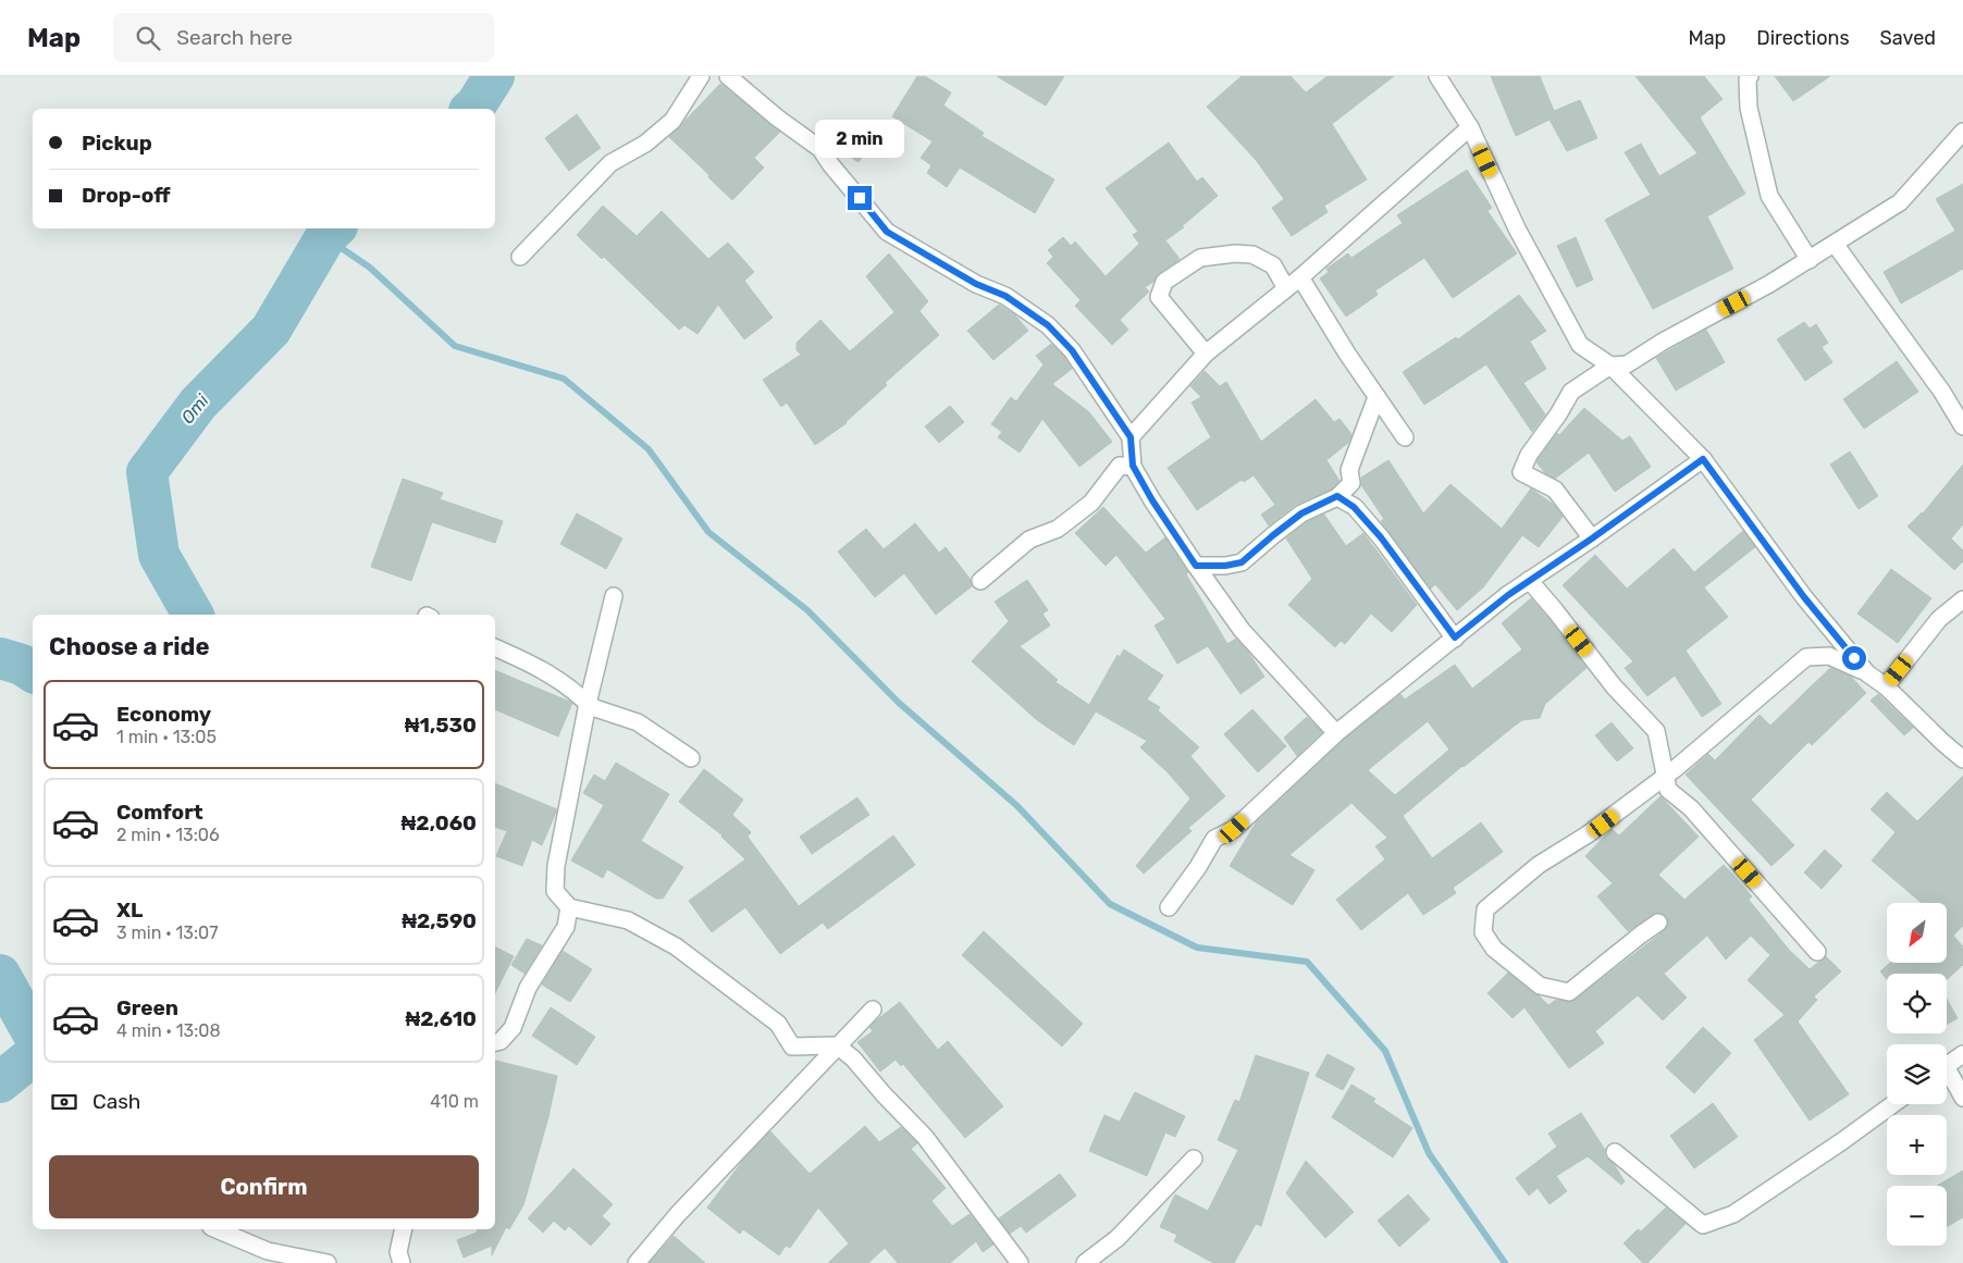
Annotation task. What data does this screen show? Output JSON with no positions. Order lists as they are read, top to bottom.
{
  "water": ["Omi"],
  "north": "bottom left",
  "page": {
    "header": "Map",
    "search": "Search here",
    "nav": ["Map", "Directions", "Saved"],
    "banner": ["Pickup", "Drop-off"],
    "bubble": "2 min",
    "heading": "Choose a ride",
    "list": [
      {
        "name": "Economy",
        "note": "1 min · 13:05",
        "value": "₦1,530"
      },
      {
        "name": "Comfort",
        "note": "2 min · 13:06",
        "value": "₦2,060"
      },
      {
        "name": "XL",
        "note": "3 min · 13:07",
        "value": "₦2,590"
      },
      {
        "name": "Green",
        "note": "4 min · 13:08",
        "value": "₦2,610"
      }
    ],
    "map_buttons": ["+", "−"],
    "pay": ["Cash", "410 m"],
    "buttons": "Confirm"
  }
}
